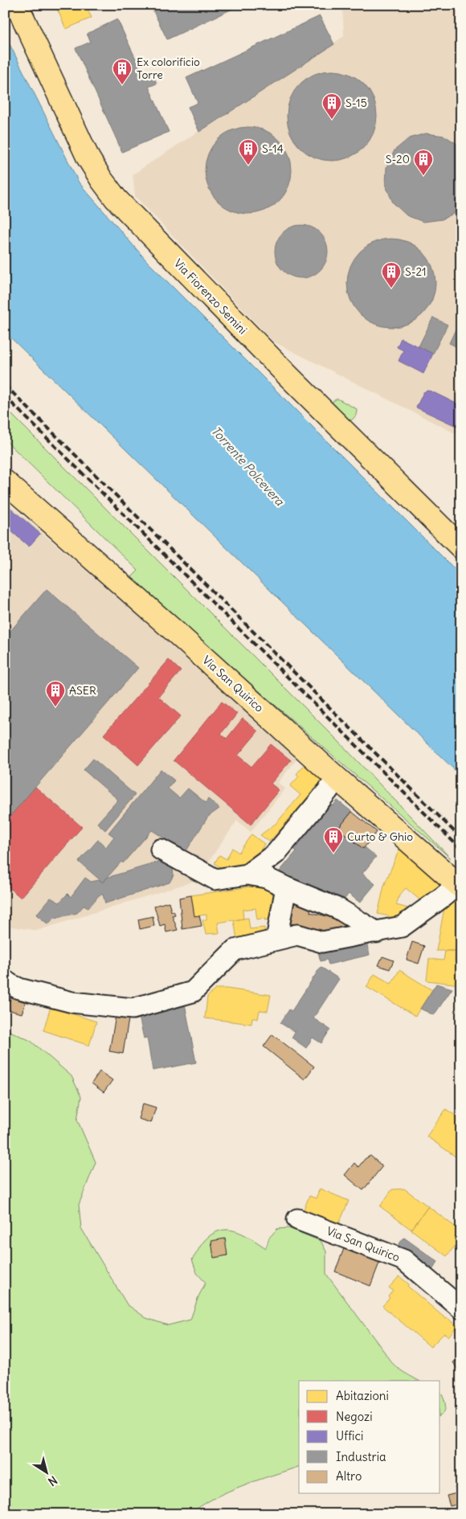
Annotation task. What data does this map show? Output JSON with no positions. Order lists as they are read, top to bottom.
{
  "streets": {
    "main road": ["Via Fiorenzo Semini", "Via San Quirico"]
  },
  "water": ["Torrente Polcevera"],
  "places": {
    "building": [
      "Ex colorificio Torre",
      "S-15",
      "S-14",
      "S-20",
      "S-21",
      "ASER",
      "Curto & Ghio"
    ]
  },
  "legend": [
    "Abitazioni",
    "Negozi",
    "Uffici",
    "Industria",
    "Altro"
  ],
  "north": "bottom right"
}
